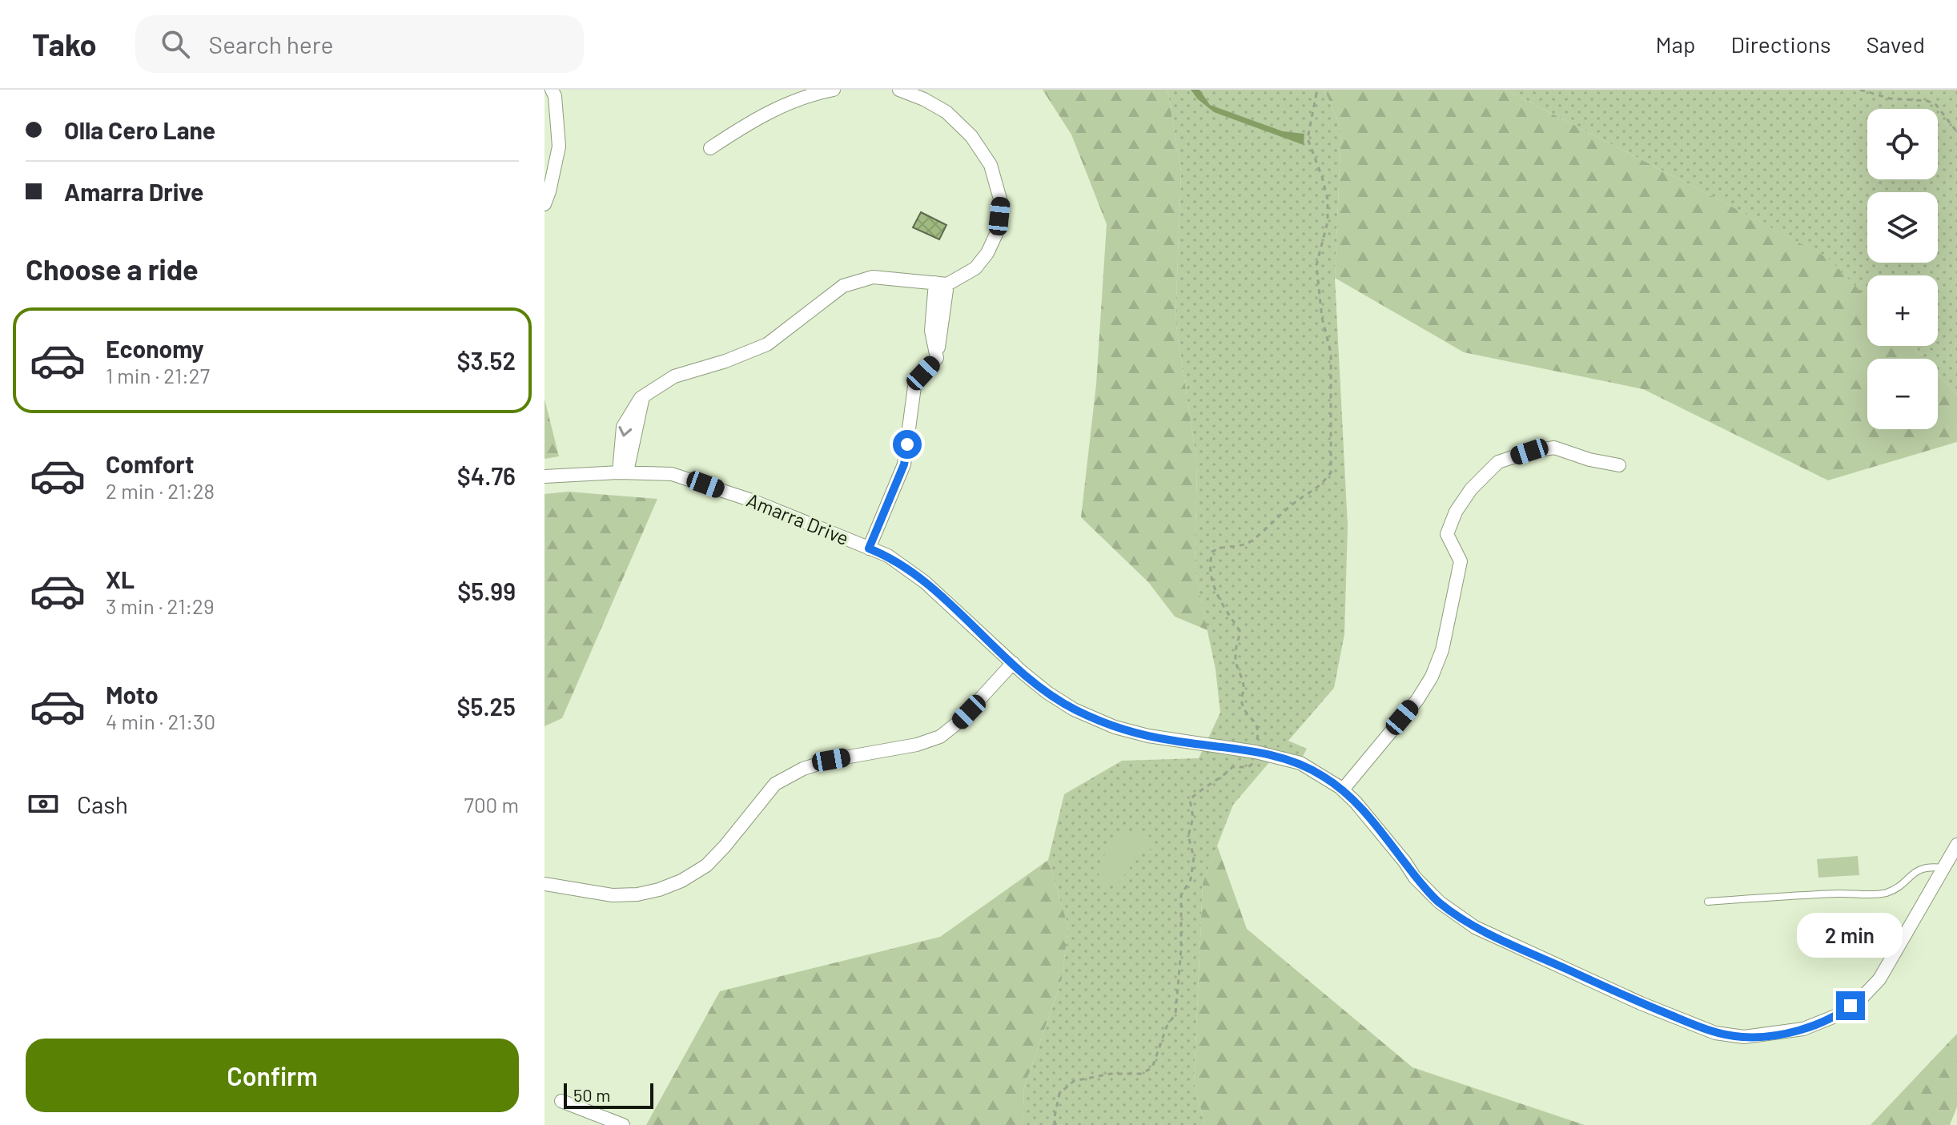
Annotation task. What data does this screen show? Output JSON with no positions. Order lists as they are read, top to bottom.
{
  "streets": {
    "street": ["Amarra Drive"]
  },
  "scale_bar": "50 m",
  "page": {
    "header": "Tako",
    "search": "Search here",
    "nav": ["Map", "Directions", "Saved"],
    "banner": ["Olla Cero Lane", "Amarra Drive"],
    "map_buttons": ["+", "−"],
    "heading": "Choose a ride",
    "list": [
      {
        "name": "Economy",
        "note": "1 min · 21:27",
        "value": "$3.52"
      },
      {
        "name": "Comfort",
        "note": "2 min · 21:28",
        "value": "$4.76"
      },
      {
        "name": "XL",
        "note": "3 min · 21:29",
        "value": "$5.99"
      },
      {
        "name": "Moto",
        "note": "4 min · 21:30",
        "value": "$5.25"
      }
    ],
    "pay": ["Cash", "700 m"],
    "bubble": "2 min",
    "buttons": "Confirm",
    "scale": "50 m"
  }
}
